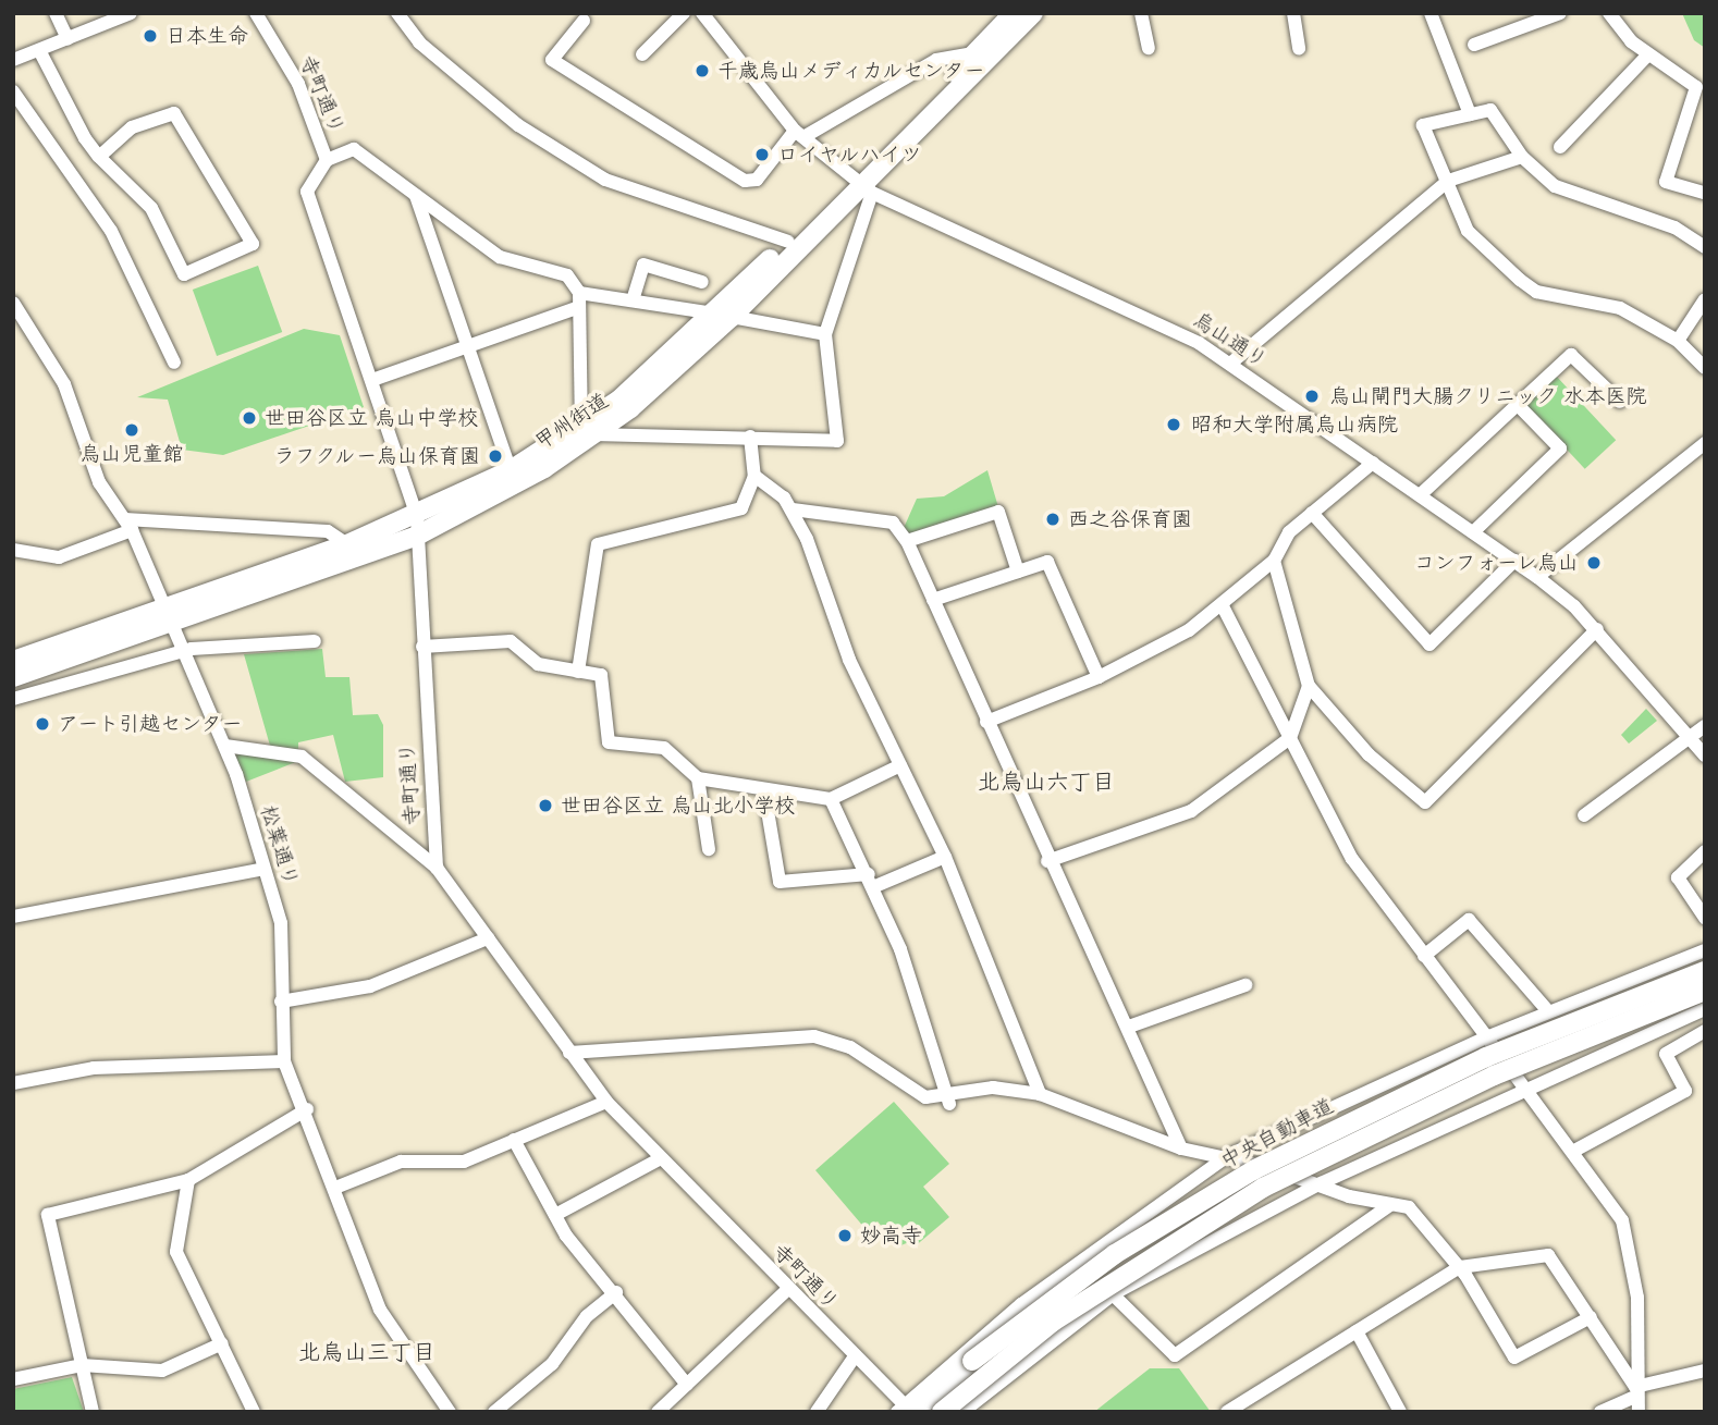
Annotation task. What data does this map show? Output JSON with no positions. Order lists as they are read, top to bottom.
{
  "streets": {
    "highway": ["甲州街道", "中央自動車道"],
    "street": ["寺町通り", "烏山通り", "松葉通り"]
  },
  "crossings": [
    ["寺町通り", "甲州街道"],
    ["寺町通り", "中央自動車道"],
    ["烏山通り", "甲州街道"],
    ["甲州街道", "松葉通り"]
  ],
  "districts": ["北烏山六丁目", "北烏山三丁目"],
  "places": [
    "日本生命",
    "千歳烏山メディカルセンター",
    "ロイヤルハイツ",
    "烏山閘門大腸クリニック 水本医院",
    "世田谷区立 烏山中学校",
    "昭和大学附属烏山病院",
    "烏山児童館",
    "ラフクルー烏山保育園",
    "西之谷保育園",
    "コンフォーレ烏山",
    "アート引越センター",
    "世田谷区立 烏山北小学校",
    "妙高寺"
  ]
}
